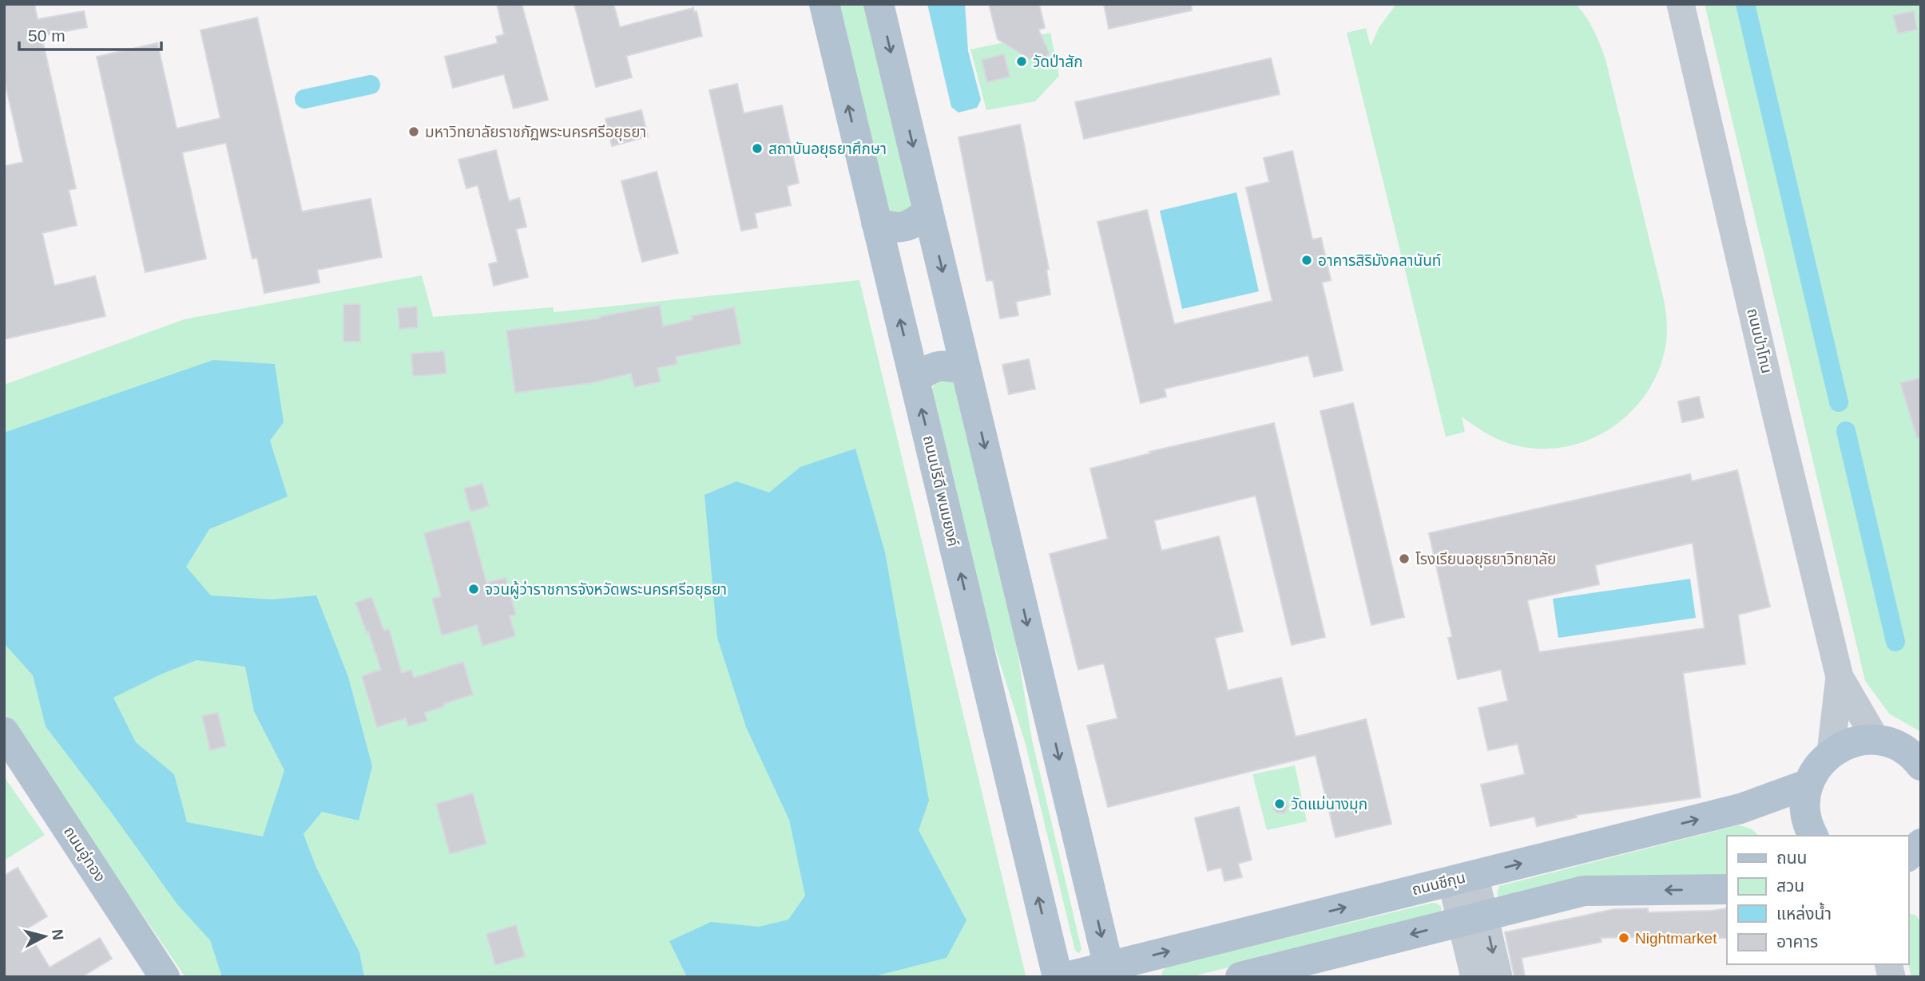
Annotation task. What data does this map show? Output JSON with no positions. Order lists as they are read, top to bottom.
{
  "streets": {
    "main road": ["ถนนปรีดี พนมยงค์", "ถนนอู่ทอง", "ถนนชีกุน"],
    "street": ["ถนนป่าโทน"]
  },
  "places": [
    "วัดป่าสัก",
    "มหาวิทยาลัยราชภัฏพระนครศรีอยุธยา",
    "สถาบันอยุธยาศึกษา",
    "อาคารสิริมังคลานันท์",
    "โรงเรียนอยุธยาวิทยาลัย",
    "จวนผู้ว่าราชการจังหวัดพระนครศรีอยุธยา",
    "วัดแม่นางมุก",
    "Nightmarket"
  ],
  "legend": [
    "ถนน",
    "สวน",
    "แหล่งน้ำ",
    "อาคาร"
  ],
  "scale_bar": "50 m",
  "north": "right"
}
